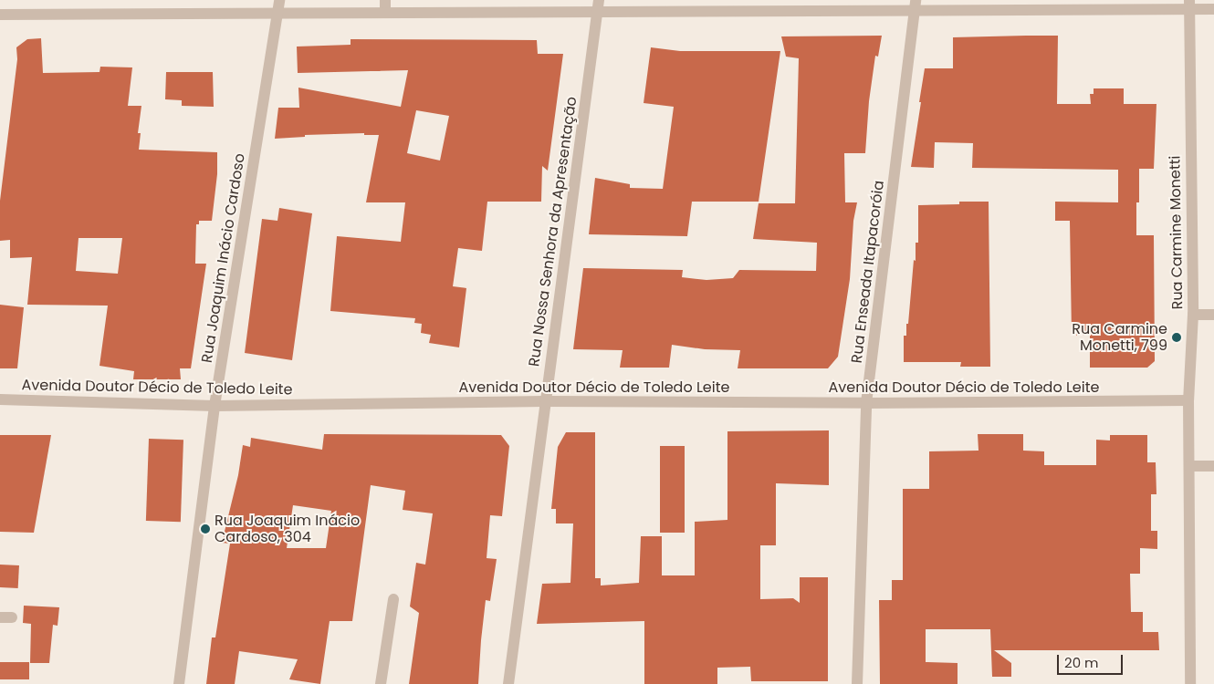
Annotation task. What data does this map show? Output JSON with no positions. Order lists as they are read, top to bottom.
{
  "streets": {
    "street": [
      "Rua Nossa Senhora da Apresentação",
      "Rua Carmine Monetti",
      "Rua Joaquim Inácio Cardoso",
      "Rua Enseada Itapacoróia",
      "Avenida Doutor Décio de Toledo Leite"
    ]
  },
  "crossings": [
    ["Rua Nossa Senhora da Apresentação", "Avenida Doutor Décio de Toledo Leite"],
    ["Rua Carmine Monetti", "Avenida Doutor Décio de Toledo Leite"],
    ["Rua Joaquim Inácio Cardoso", "Avenida Doutor Décio de Toledo Leite"],
    ["Rua Enseada Itapacoróia", "Avenida Doutor Décio de Toledo Leite"]
  ],
  "places": ["Rua Carmine Monetti, 799", "Rua Joaquim Inácio Cardoso, 304"],
  "scale_bar": "20 m"
}
